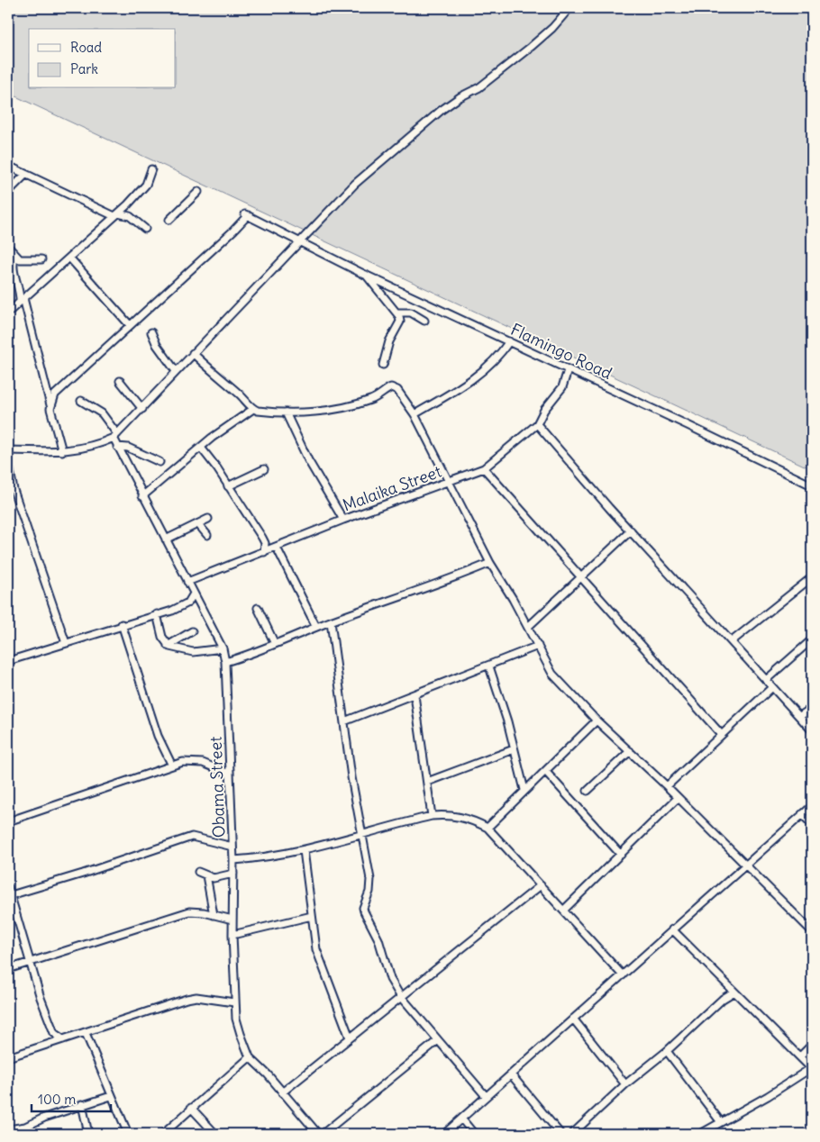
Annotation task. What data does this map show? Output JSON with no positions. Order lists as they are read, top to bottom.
{
  "streets": {
    "street": ["Flamingo Road", "Malaika Street", "Obama Street"]
  },
  "crossings": [
    ["Flamingo Road", "Malaika Street"],
    ["Malaika Street", "Obama Street"]
  ],
  "legend": ["Road", "Park"],
  "scale_bar": "100 m"
}
